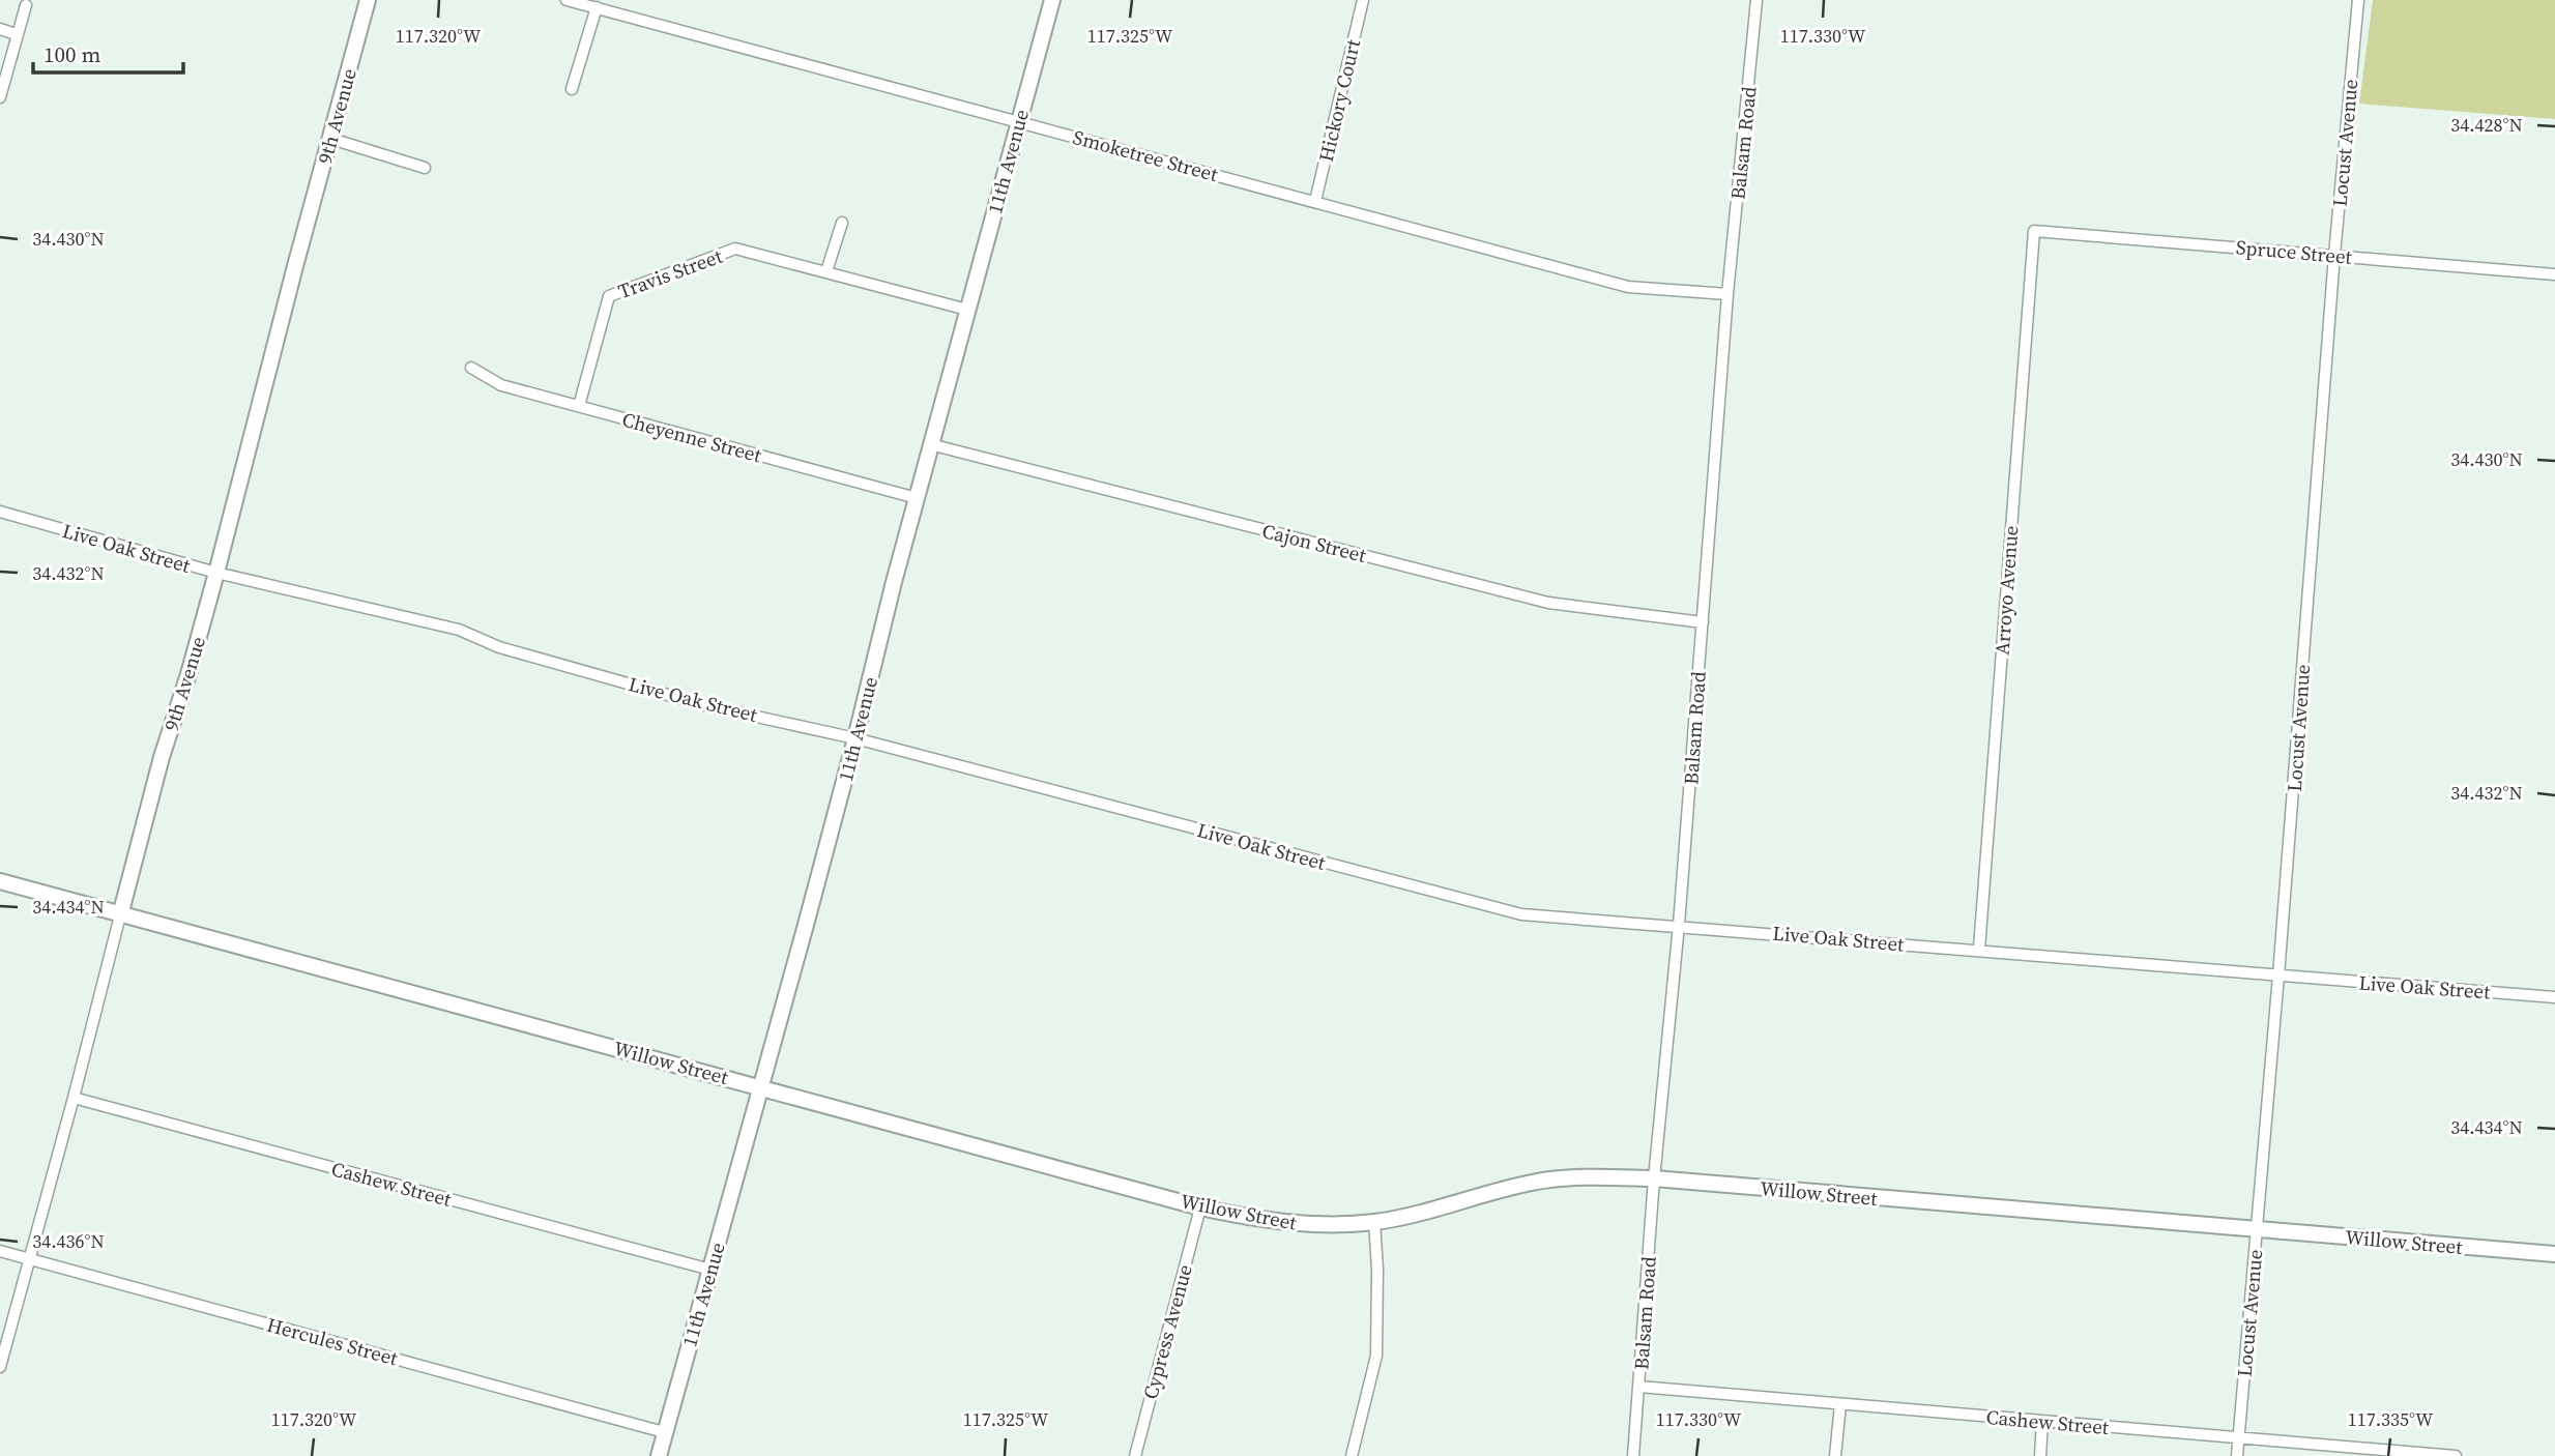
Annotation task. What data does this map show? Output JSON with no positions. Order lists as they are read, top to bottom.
{
  "streets": {
    "street": [
      "Hickory Court",
      "9th Avenue",
      "Balsam Road",
      "Locust Avenue",
      "Smoketree Street",
      "11th Avenue",
      "Spruce Street",
      "Travis Street",
      "Cheyenne Street",
      "Cajon Street",
      "Live Oak Street",
      "Arroyo Avenue",
      "Willow Street",
      "Cashew Street",
      "Cypress Avenue",
      "Hercules Street"
    ]
  },
  "crossings": [
    ["Hickory Court", "Smoketree Street"],
    ["9th Avenue", "Live Oak Street"],
    ["9th Avenue", "Willow Street"],
    ["9th Avenue", "Cashew Street"],
    ["9th Avenue", "Hercules Street"],
    ["Balsam Road", "Smoketree Street"],
    ["Balsam Road", "Cajon Street"],
    ["Balsam Road", "Live Oak Street"],
    ["Balsam Road", "Willow Street"],
    ["Balsam Road", "Cashew Street"],
    ["Locust Avenue", "Spruce Street"],
    ["Locust Avenue", "Live Oak Street"],
    ["Locust Avenue", "Willow Street"],
    ["Locust Avenue", "Cashew Street"],
    ["Smoketree Street", "11th Avenue"],
    ["11th Avenue", "Travis Street"],
    ["11th Avenue", "Cheyenne Street"],
    ["11th Avenue", "Cajon Street"],
    ["11th Avenue", "Live Oak Street"],
    ["11th Avenue", "Willow Street"],
    ["11th Avenue", "Cashew Street"],
    ["11th Avenue", "Hercules Street"],
    ["Spruce Street", "Arroyo Avenue"],
    ["Travis Street", "Cheyenne Street"],
    ["Live Oak Street", "Arroyo Avenue"],
    ["Willow Street", "Cypress Avenue"]
  ],
  "scale_bar": "100 m",
  "coordinates": [
    "117.320°W",
    "117.325°W",
    "117.330°W",
    "34.428°N",
    "34.430°N",
    "34.432°N",
    "34.434°N",
    "34.436°N",
    "117.335°W"
  ]
}
